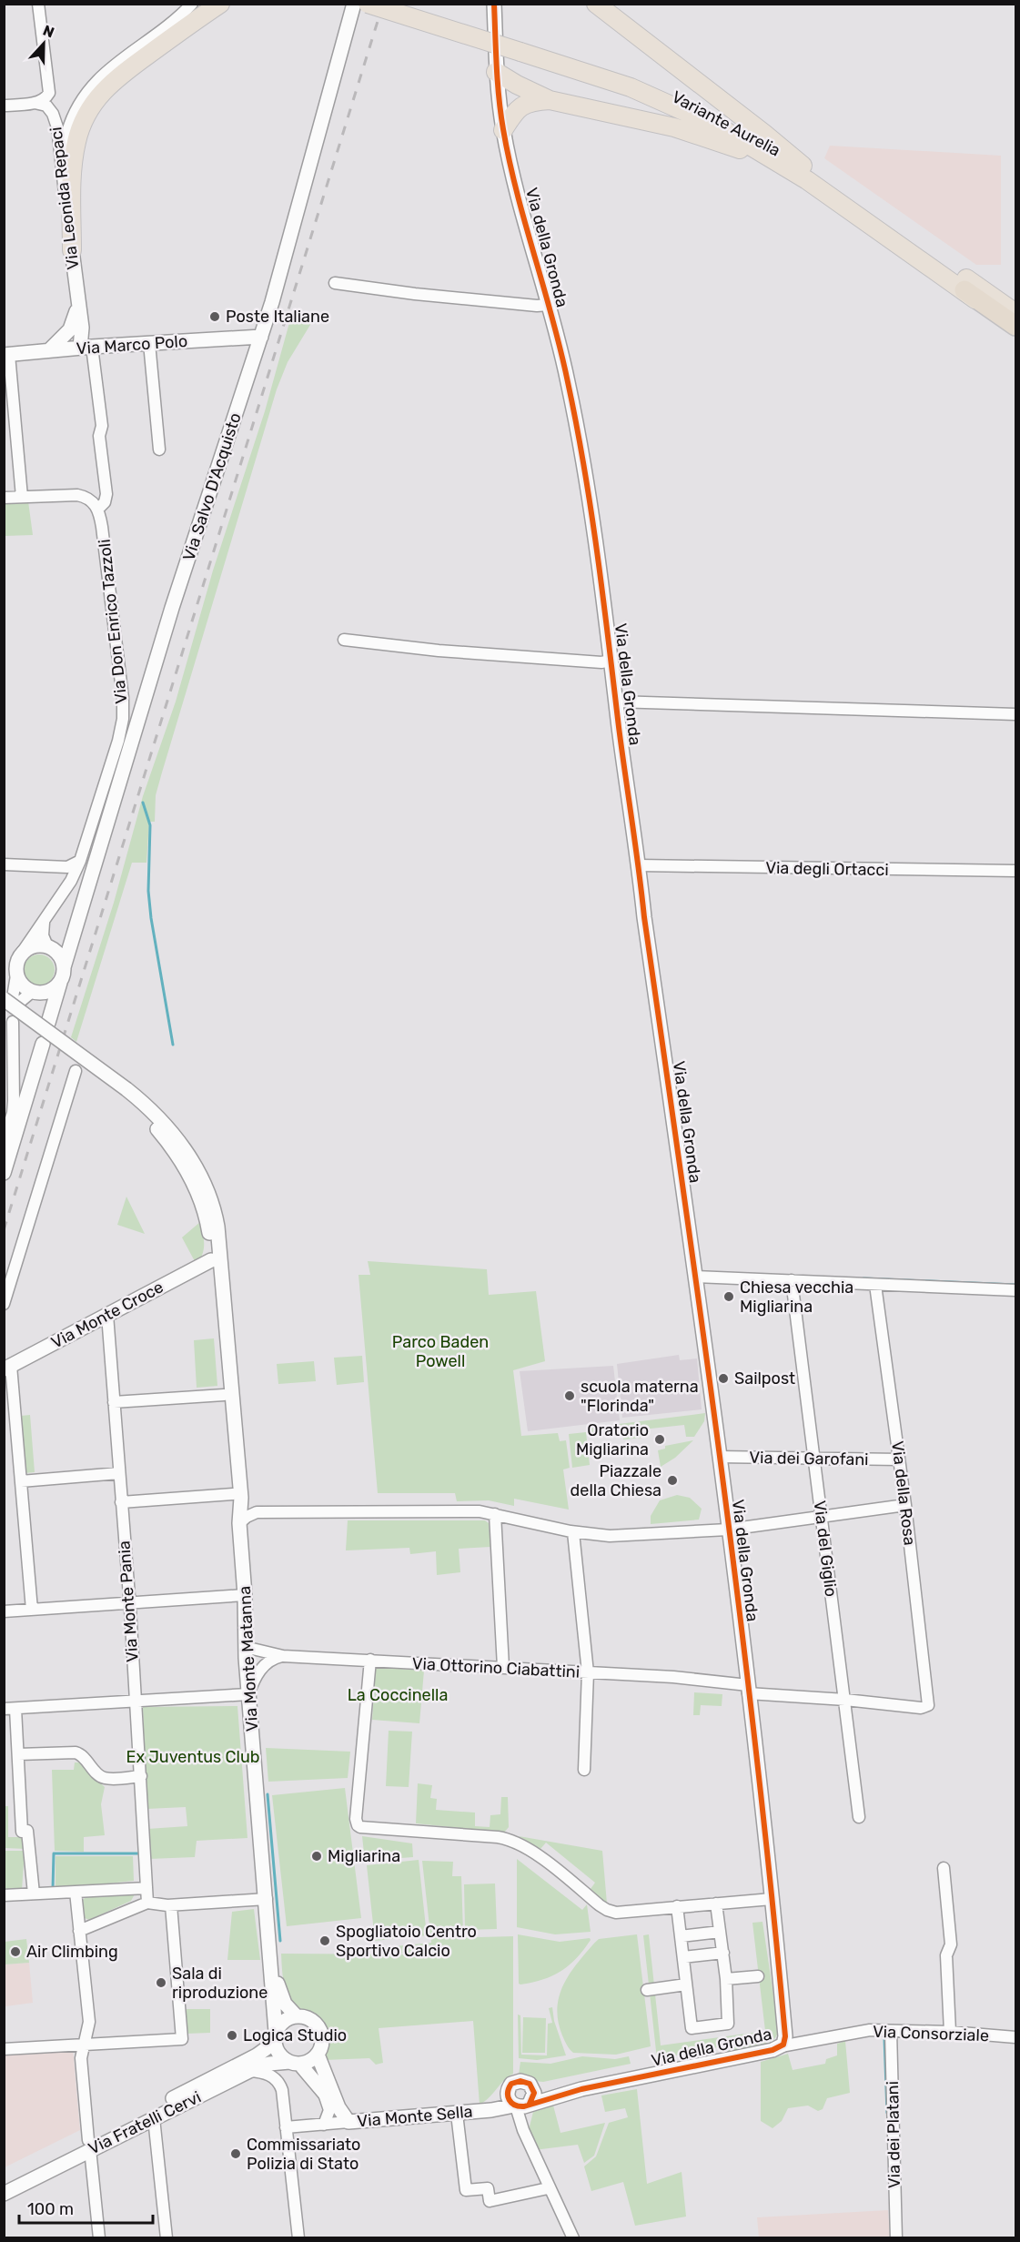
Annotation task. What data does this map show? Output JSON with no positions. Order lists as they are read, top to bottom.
{
  "streets": {
    "highway": ["Variante Aurelia"],
    "street": [
      "Via Leonida Repaci",
      "Via della Gronda",
      "Via Marco Polo",
      "Via Salvo D'Acquisto",
      "Via Don Enrico Tazzoli",
      "Via degli Ortacci",
      "Via Monte Croce",
      "Via dei Garofani",
      "Via della Rosa",
      "Via del Giglio",
      "Via Monte Pania",
      "Via Monte Matanna",
      "Via Ottorino Ciabattini",
      "Via Consorziale",
      "Via Monte Sella",
      "Via Fratelli Cervi",
      "Via dei Platani"
    ]
  },
  "crossings": [
    ["Via Leonida Repaci", "Via Marco Polo"],
    ["Via della Gronda", "Via degli Ortacci"],
    ["Via della Gronda", "Via dei Garofani"],
    ["Via della Gronda", "Via Ottorino Ciabattini"],
    ["Via della Gronda", "Via Consorziale"],
    ["Via della Gronda", "Via Monte Sella"],
    ["Via Marco Polo", "Via Salvo D'Acquisto"],
    ["Via Salvo D'Acquisto", "Via Don Enrico Tazzoli"],
    ["Via Monte Croce", "Via Monte Pania"],
    ["Via Monte Croce", "Via Monte Matanna"],
    ["Via dei Garofani", "Via della Rosa"],
    ["Via dei Garofani", "Via del Giglio"],
    ["Via della Rosa", "Via Ottorino Ciabattini"],
    ["Via del Giglio", "Via Ottorino Ciabattini"],
    ["Via Monte Matanna", "Via Ottorino Ciabattini"],
    ["Via Monte Matanna", "Via Monte Sella"],
    ["Via Monte Matanna", "Via Fratelli Cervi"],
    ["Via Consorziale", "Via dei Platani"],
    ["Via Monte Sella", "Via Fratelli Cervi"]
  ],
  "parks": ["Parco Baden Powell", "La Coccinella", "Ex Juventus Club"],
  "places": [
    "Poste Italiane",
    "Chiesa vecchia Migliarina",
    "Sailpost",
    "scuola materna \"Florinda\"",
    "Oratorio Migliarina",
    "Piazzale della Chiesa",
    "Migliarina",
    "Spogliatoio Centro Sportivo Calcio",
    "Air Climbing",
    "Sala di riproduzione",
    "Logica Studio",
    "Commissariato Polizia di Stato"
  ],
  "scale_bar": "100 m",
  "north": "top"
}
